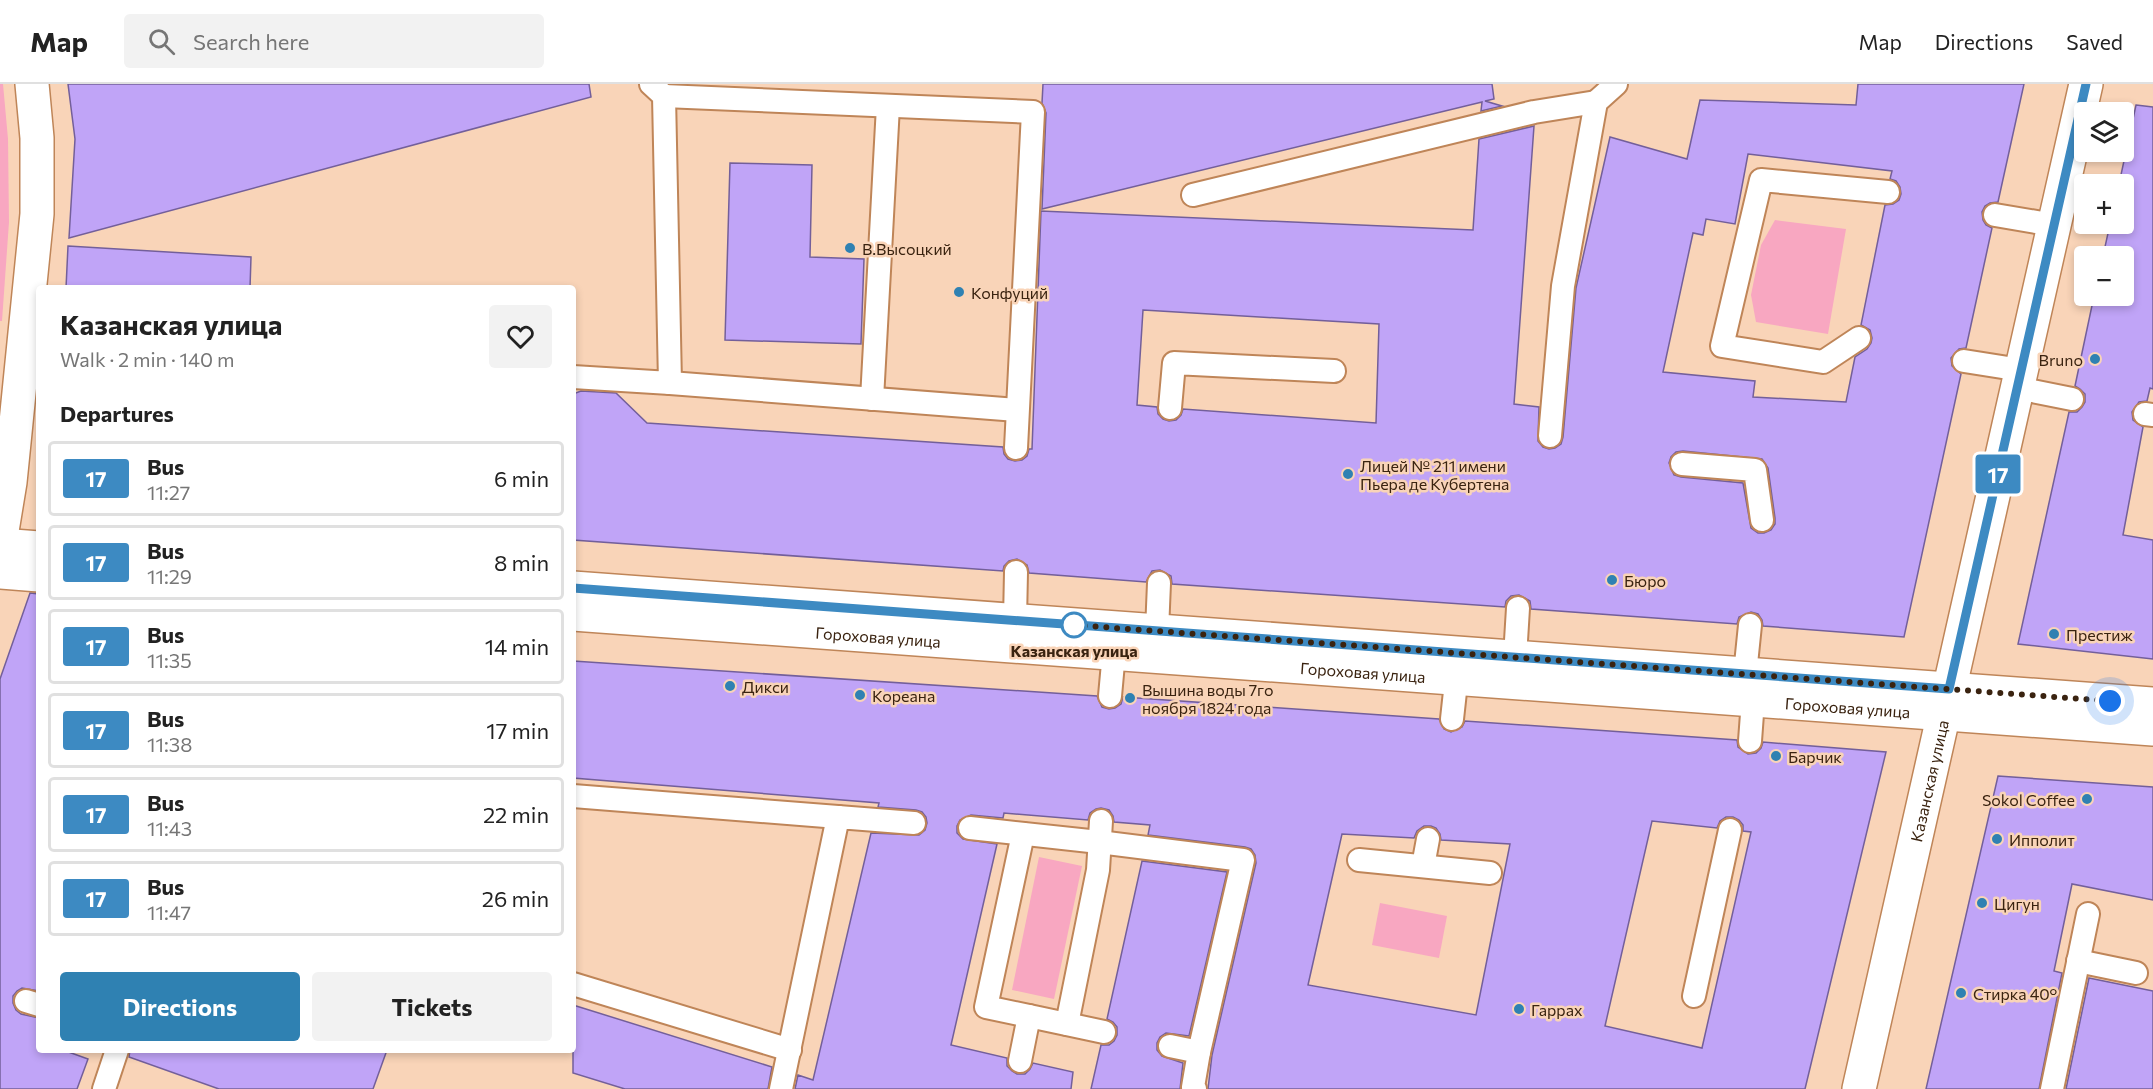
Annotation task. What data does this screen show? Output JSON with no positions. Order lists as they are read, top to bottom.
{
  "streets": {
    "street": ["Гороховая улица", "Казанская улица"]
  },
  "crossings": [
    ["Гороховая улица", "Казанская улица"]
  ],
  "places": [
    "В.Высоцкий",
    "Конфуций",
    "Bruno",
    "Лицей № 211 имени Пьера де Кубертена",
    "Бюро",
    "Казанская улица",
    "Престиж",
    "Дикси",
    "Кореана",
    "Вышина воды 7го ноября 1824 года",
    "Барчик",
    "Sokol Coffee",
    "Ипполит",
    "Цигун",
    "Стирка 40°",
    "Гаррах"
  ],
  "lines": ["bus line 17"],
  "page": {
    "header": "Map",
    "search": "Search here",
    "nav": ["Map", "Directions", "Saved"],
    "on_map": "17",
    "map_buttons": ["+", "−"],
    "heading": [
      ["Казанская улица", "Walk · 2 min · 140 m"],
      "Departures"
    ],
    "list": [
      {
        "mark": "17",
        "name": "Bus",
        "note": "11:27",
        "value": "6 min"
      },
      {
        "mark": "17",
        "name": "Bus",
        "note": "11:29",
        "value": "8 min"
      },
      {
        "mark": "17",
        "name": "Bus",
        "note": "11:35",
        "value": "14 min"
      },
      {
        "mark": "17",
        "name": "Bus",
        "note": "11:38",
        "value": "17 min"
      },
      {
        "mark": "17",
        "name": "Bus",
        "note": "11:43",
        "value": "22 min"
      },
      {
        "mark": "17",
        "name": "Bus",
        "note": "11:47",
        "value": "26 min"
      }
    ],
    "buttons": ["Directions", "Tickets"]
  }
}
